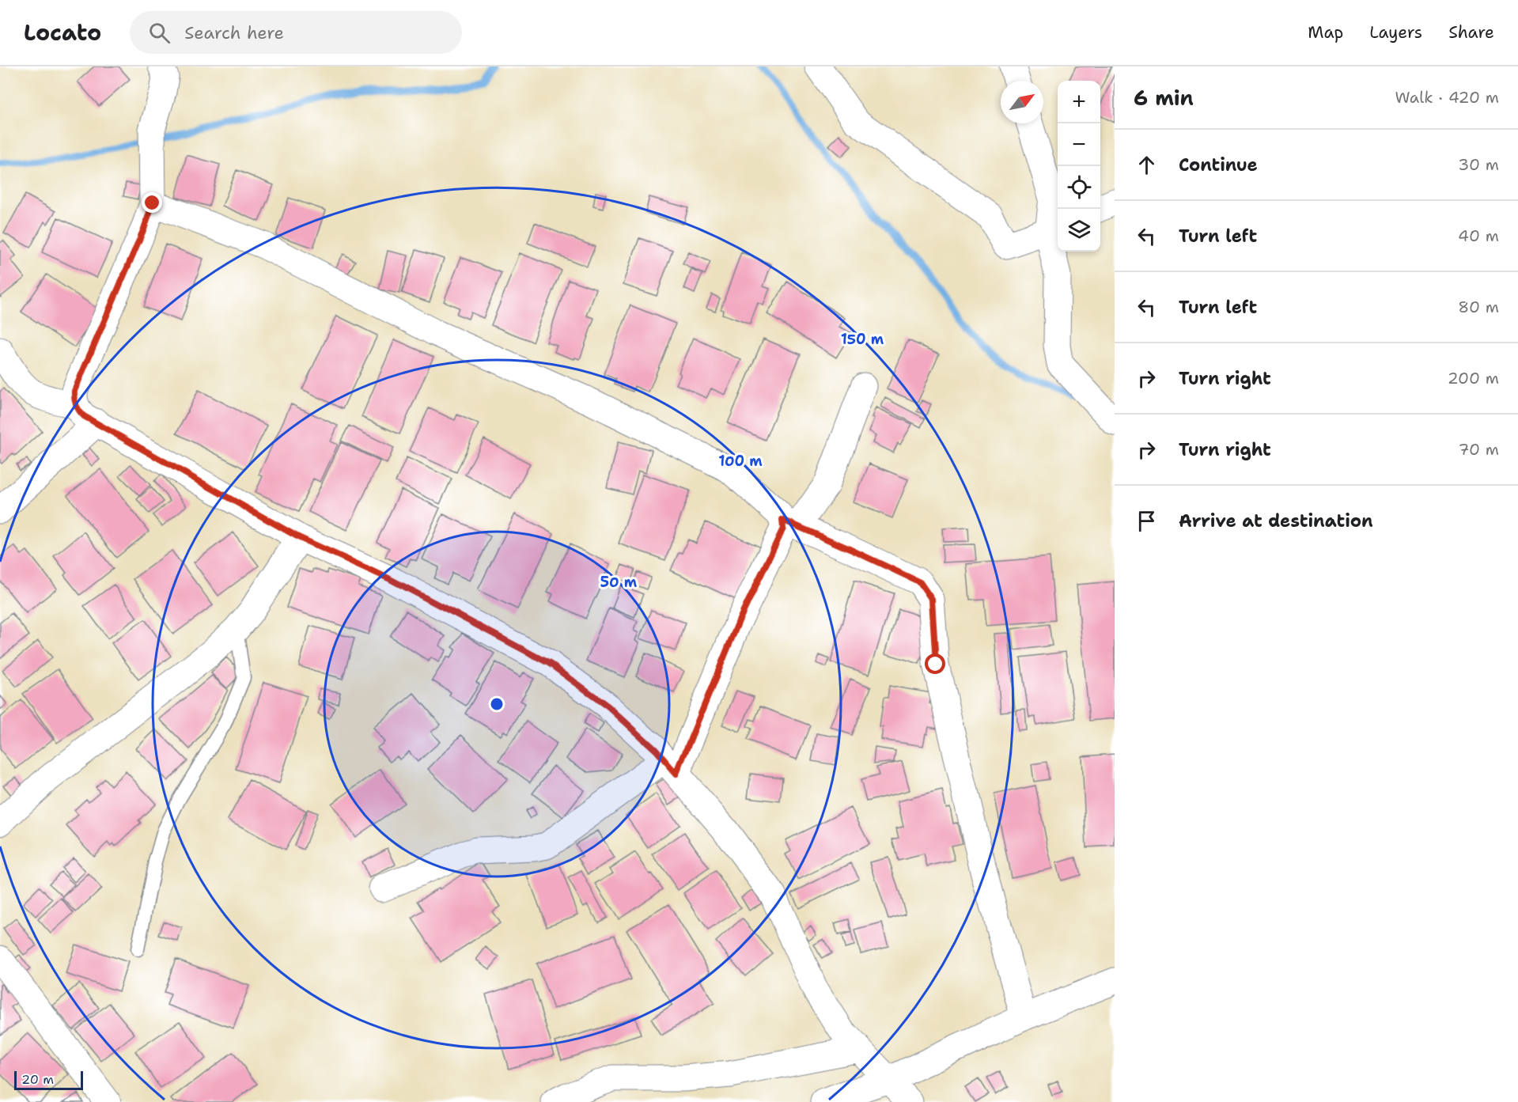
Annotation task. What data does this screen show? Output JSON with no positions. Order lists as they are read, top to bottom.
{
  "scale_bar": "20 m",
  "north": "top right",
  "page": {
    "header": "Locato",
    "search": "Search here",
    "nav": ["Map", "Layers", "Share"],
    "heading": ["6 min", "Walk · 420 m"],
    "map_buttons": ["+", "−"],
    "list": [
      ["Continue", "30 m"],
      ["Turn left", "40 m"],
      ["Turn left", "80 m"],
      ["Turn right", "200 m"],
      ["Turn right", "70 m"],
      "Arrive at destination"
    ],
    "scale": "20 m"
  },
  "rings": ["150 m", "100 m", "50 m"]
}
